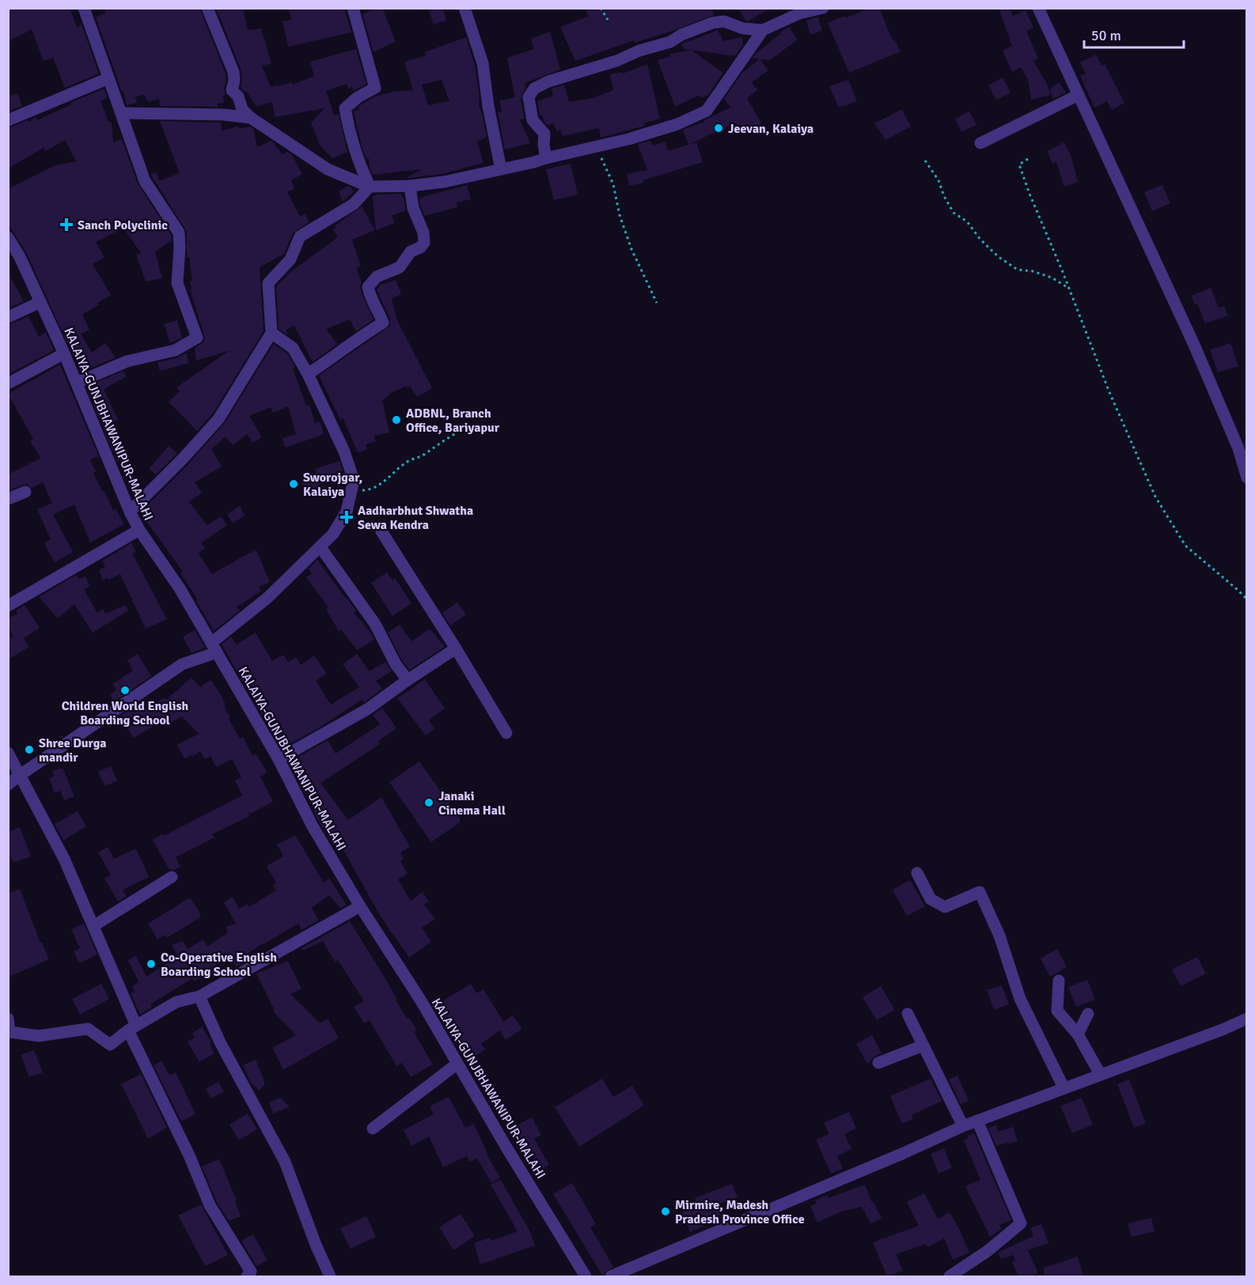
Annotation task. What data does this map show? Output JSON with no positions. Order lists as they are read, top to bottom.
{
  "streets": {
    "street": ["KALAIYA-GUNJBHAWANIPUR-MALAHI"]
  },
  "places": {
    "other": [
      "Jeevan, Kalaiya",
      "ADBNL, Branch Office, Bariyapur",
      "Sworojgar, Kalaiya",
      "Children World English Boarding School",
      "Shree Durga mandir",
      "Janaki Cinema Hall",
      "Co-Operative English Boarding School",
      "Mirmire, Madesh Pradesh Province Office"
    ],
    "health": ["Sanch Polyclinic", "Aadharbhut Shwatha Sewa Kendra"]
  },
  "scale_bar": "50 m"
}
